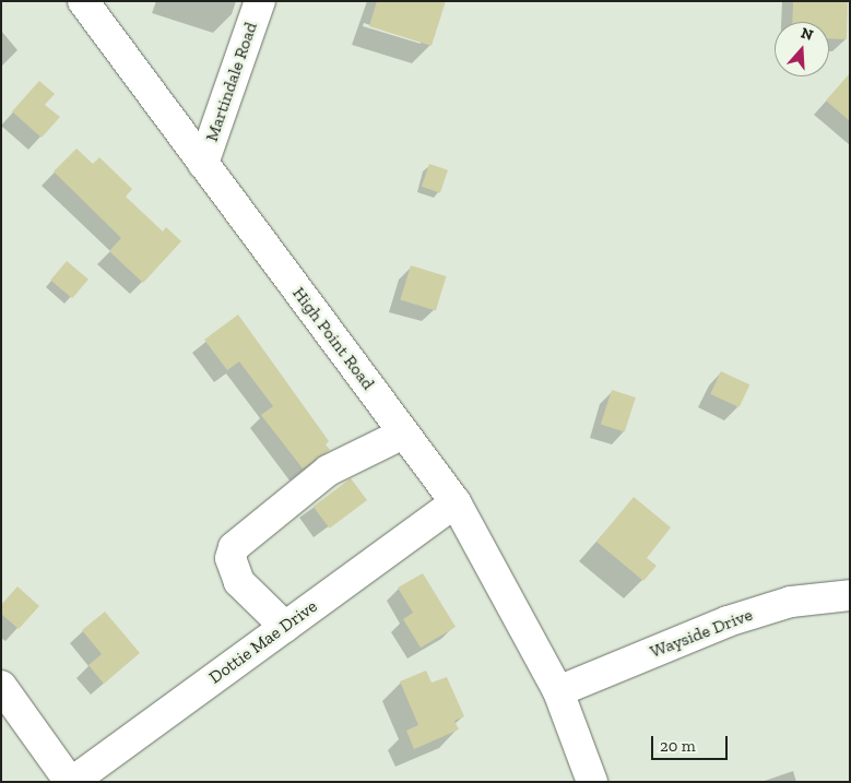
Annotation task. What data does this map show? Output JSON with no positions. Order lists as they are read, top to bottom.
{
  "streets": {
    "street": [
      "Martindale Road",
      "High Point Road",
      "Wayside Drive",
      "Dottie Mae Drive"
    ]
  },
  "crossings": [
    ["Martindale Road", "High Point Road"],
    ["High Point Road", "Wayside Drive"],
    ["High Point Road", "Dottie Mae Drive"]
  ],
  "scale_bar": "20 m",
  "north": "top"
}
